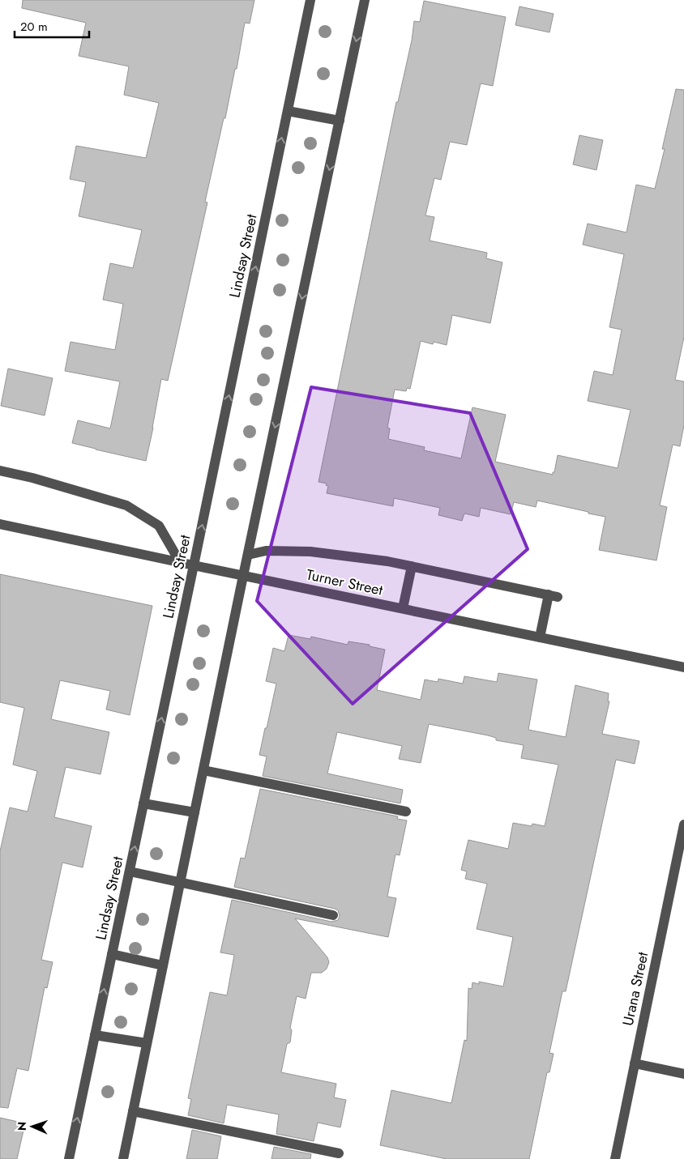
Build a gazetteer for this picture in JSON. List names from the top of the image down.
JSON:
{
  "streets": {
    "street": ["Lindsay Street", "Turner Street", "Urana Street"]
  },
  "crossings": [
    ["Lindsay Street", "Turner Street"]
  ],
  "scale_bar": "20 m",
  "north": "left"
}
